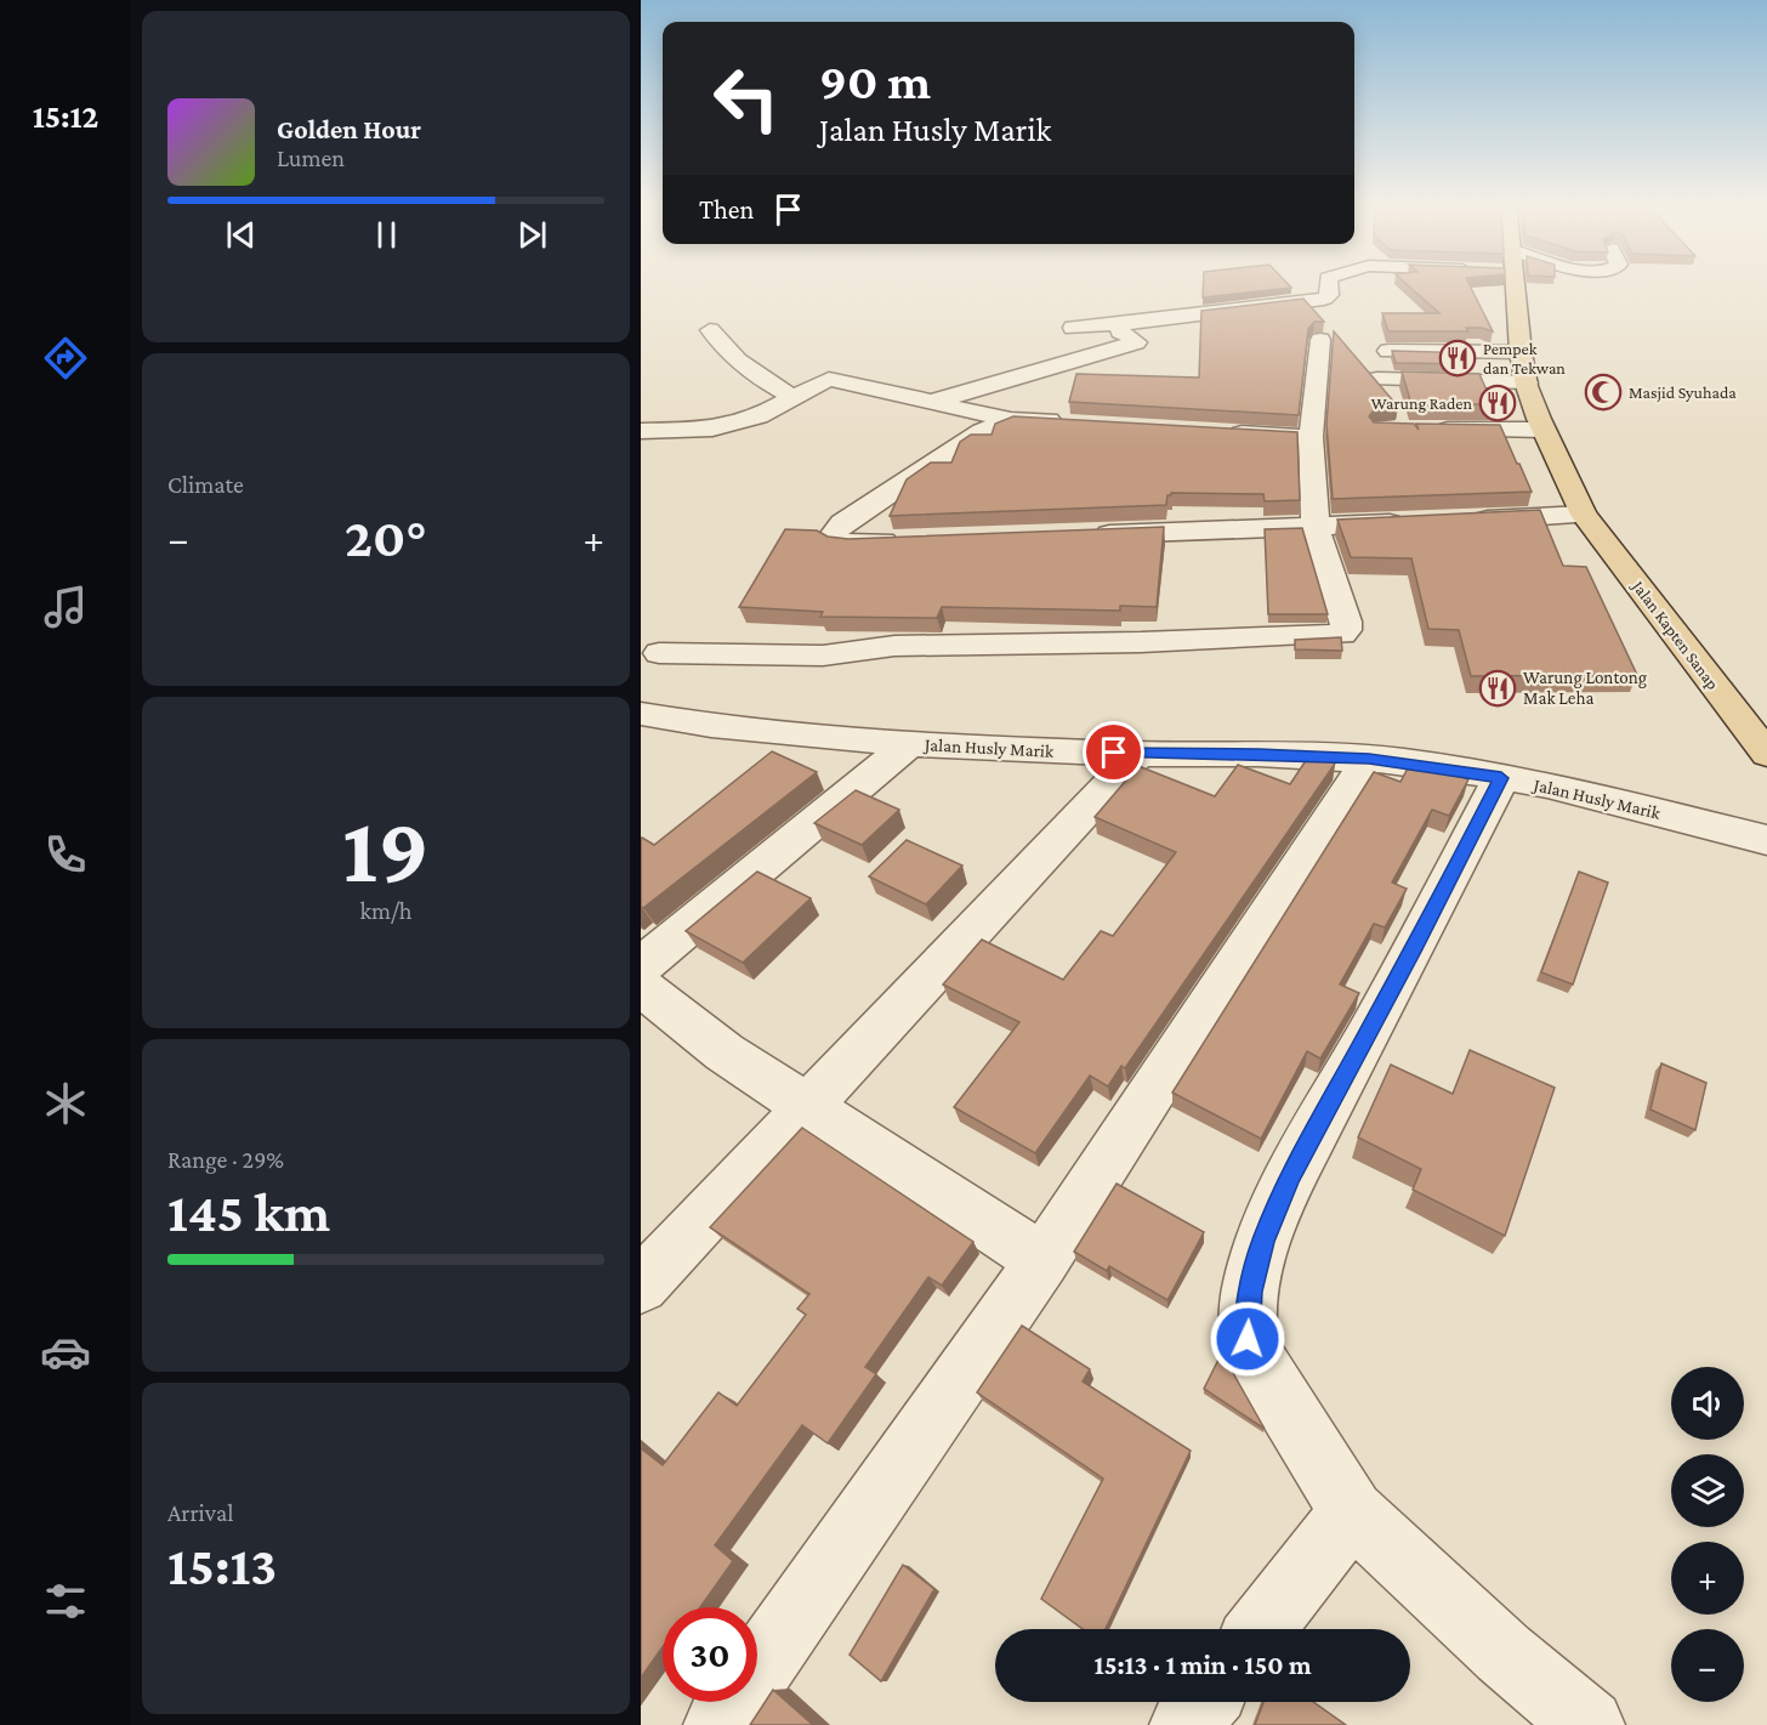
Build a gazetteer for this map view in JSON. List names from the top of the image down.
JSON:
{
  "streets": {
    "main road": ["Jalan Kapten Sanap"],
    "street": ["Jalan Husly Marik"]
  },
  "places": {
    "restaurant": ["Pempek dan Tekwan", "Warung Raden", "Warung Lontong Mak Leha"],
    "mosque": ["Masjid Syuhada"]
  },
  "page": {
    "tabs": "15:12",
    "turn": ["90 m", "Jalan Husly Marik"],
    "song": ["Golden Hour", "Lumen"],
    "then": "Then",
    "tile": [
      "Climate",
      ["19", "km/h"],
      ["Range · 29%", "145 km"],
      ["Arrival", "15:13"]
    ],
    "heat": ["−", "20°", "+"],
    "map_buttons": ["+", "−"],
    "limit": "30",
    "trip": "15:13 · 1 min · 150 m"
  }
}
